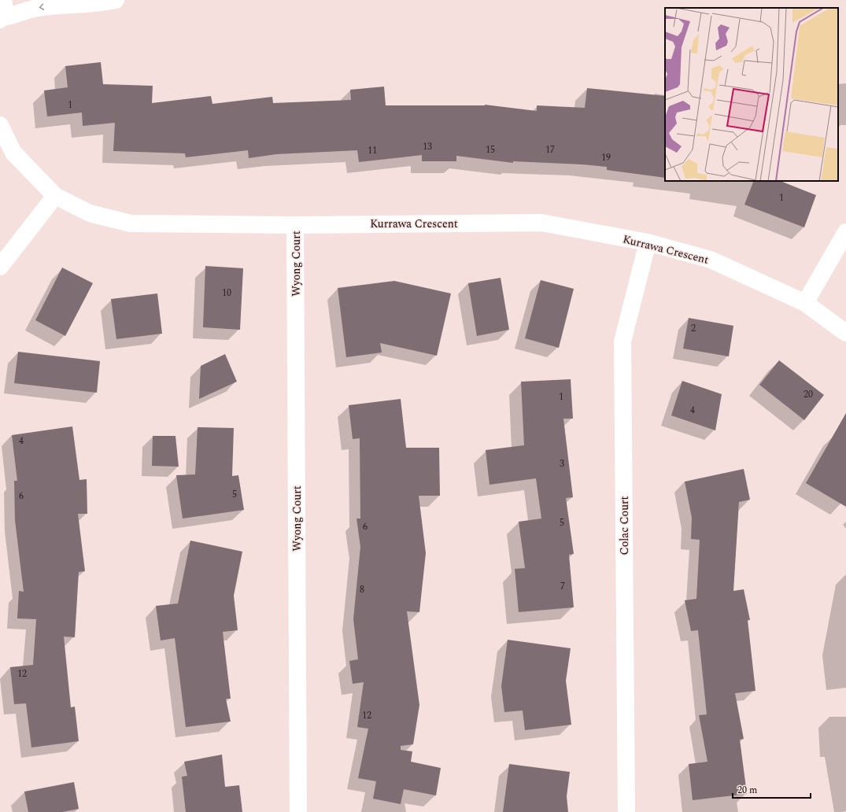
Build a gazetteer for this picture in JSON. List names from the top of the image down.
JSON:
{
  "streets": {
    "street": ["Kurrawa Crescent", "Wyong Court", "Colac Court"]
  },
  "crossings": [
    ["Kurrawa Crescent", "Wyong Court"],
    ["Kurrawa Crescent", "Colac Court"]
  ],
  "house_numbers": [
    "1",
    "13",
    "15",
    "17",
    "11",
    "19",
    "1",
    "10",
    "2",
    "20",
    "1",
    "4",
    "4",
    "3",
    "5",
    "6",
    "5",
    "6",
    "7",
    "8",
    "12",
    "12"
  ],
  "scale_bar": "20 m"
}
